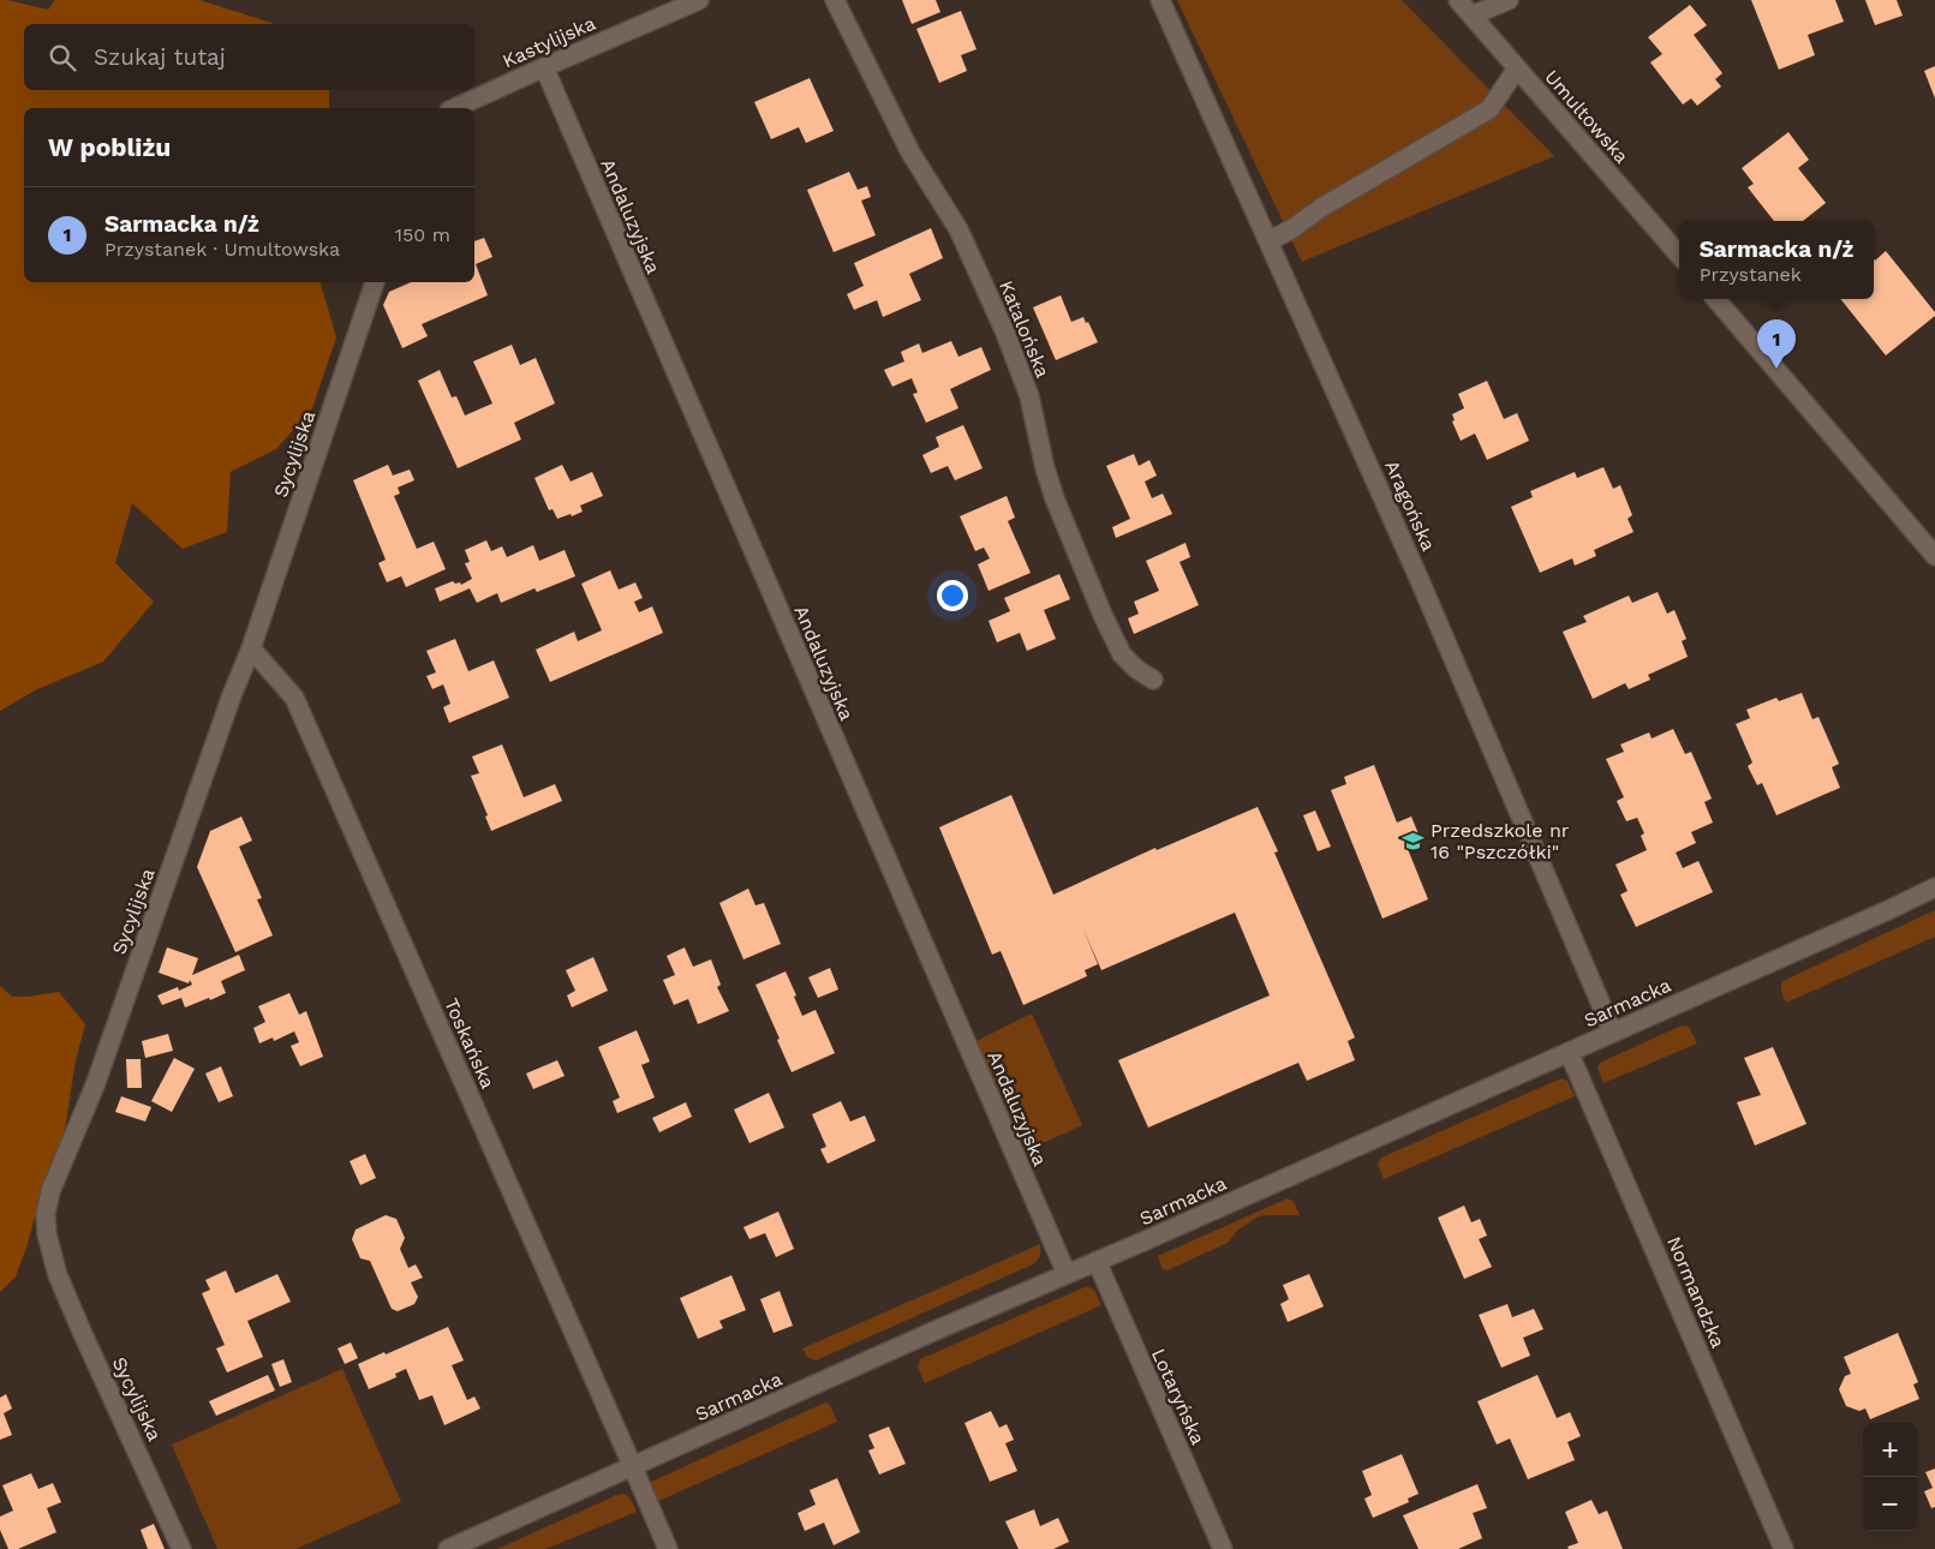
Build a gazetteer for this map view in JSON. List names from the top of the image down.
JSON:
{
  "streets": {
    "street": [
      "Kastylijska",
      "Umultowska",
      "Andaluzyjska",
      "Katalońska",
      "Sycylijska",
      "Aragońska",
      "Sarmacka",
      "Toskańska",
      "Normandzka",
      "Lotaryńska"
    ]
  },
  "crossings": [
    ["Kastylijska", "Andaluzyjska"],
    ["Andaluzyjska", "Sarmacka"],
    ["Sycylijska", "Toskańska"],
    ["Aragońska", "Sarmacka"],
    ["Sarmacka", "Toskańska"],
    ["Sarmacka", "Normandzka"],
    ["Sarmacka", "Lotaryńska"]
  ],
  "places": {
    "school or university": ["Przedszkole nr 16 \"Pszczółki\""]
  },
  "page": {
    "search": "Szukaj tutaj",
    "heading": "W pobliżu",
    "list": [
      {
        "mark": "1",
        "name": "Sarmacka n/ż",
        "note": "Przystanek · Umultowska",
        "value": "150 m"
      }
    ],
    "popup": ["Sarmacka n/ż", "Przystanek"],
    "pins": "1",
    "map_buttons": ["+", "−"]
  }
}
